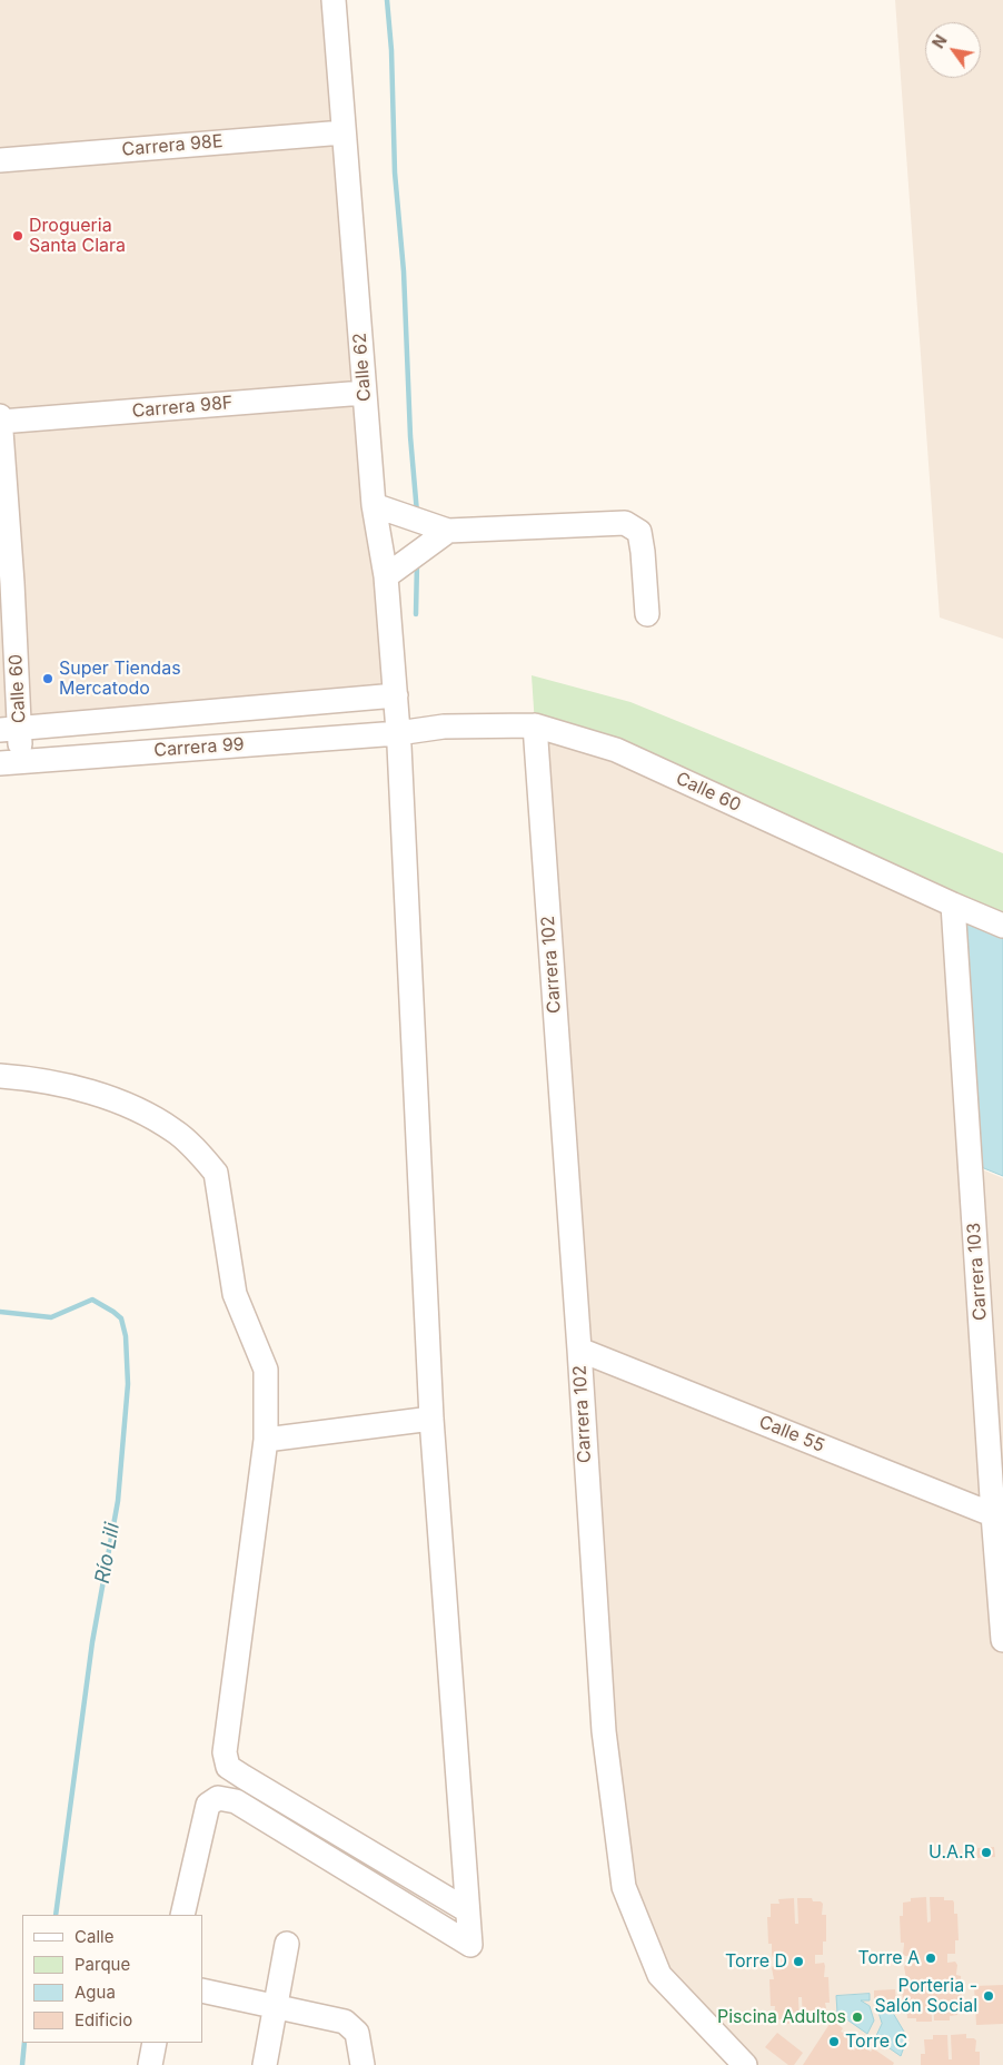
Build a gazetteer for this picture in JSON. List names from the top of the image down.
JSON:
{
  "streets": {
    "street": [
      "Carrera 98E",
      "Calle 62",
      "Carrera 98F",
      "Calle 60",
      "Carrera 99",
      "Carrera 102",
      "Carrera 103",
      "Calle 55"
    ]
  },
  "crossings": [
    ["Carrera 98E", "Calle 62"],
    ["Calle 62", "Carrera 98F"],
    ["Calle 62", "Calle 60"],
    ["Calle 62", "Carrera 99"],
    ["Carrera 98F", "Calle 60"],
    ["Calle 60", "Carrera 99"],
    ["Calle 60", "Carrera 102"],
    ["Calle 60", "Carrera 103"],
    ["Carrera 102", "Calle 55"],
    ["Carrera 103", "Calle 55"]
  ],
  "water": ["Río Lili"],
  "places": [
    "Drogueria Santa Clara",
    "Super Tiendas Mercatodo",
    "U.A.R",
    "Torre A",
    "Torre D",
    "Porteria - Salón Social",
    "Piscina Adultos",
    "Torre C"
  ],
  "legend": [
    "Calle",
    "Parque",
    "Agua",
    "Edificio"
  ],
  "north": "top left"
}
